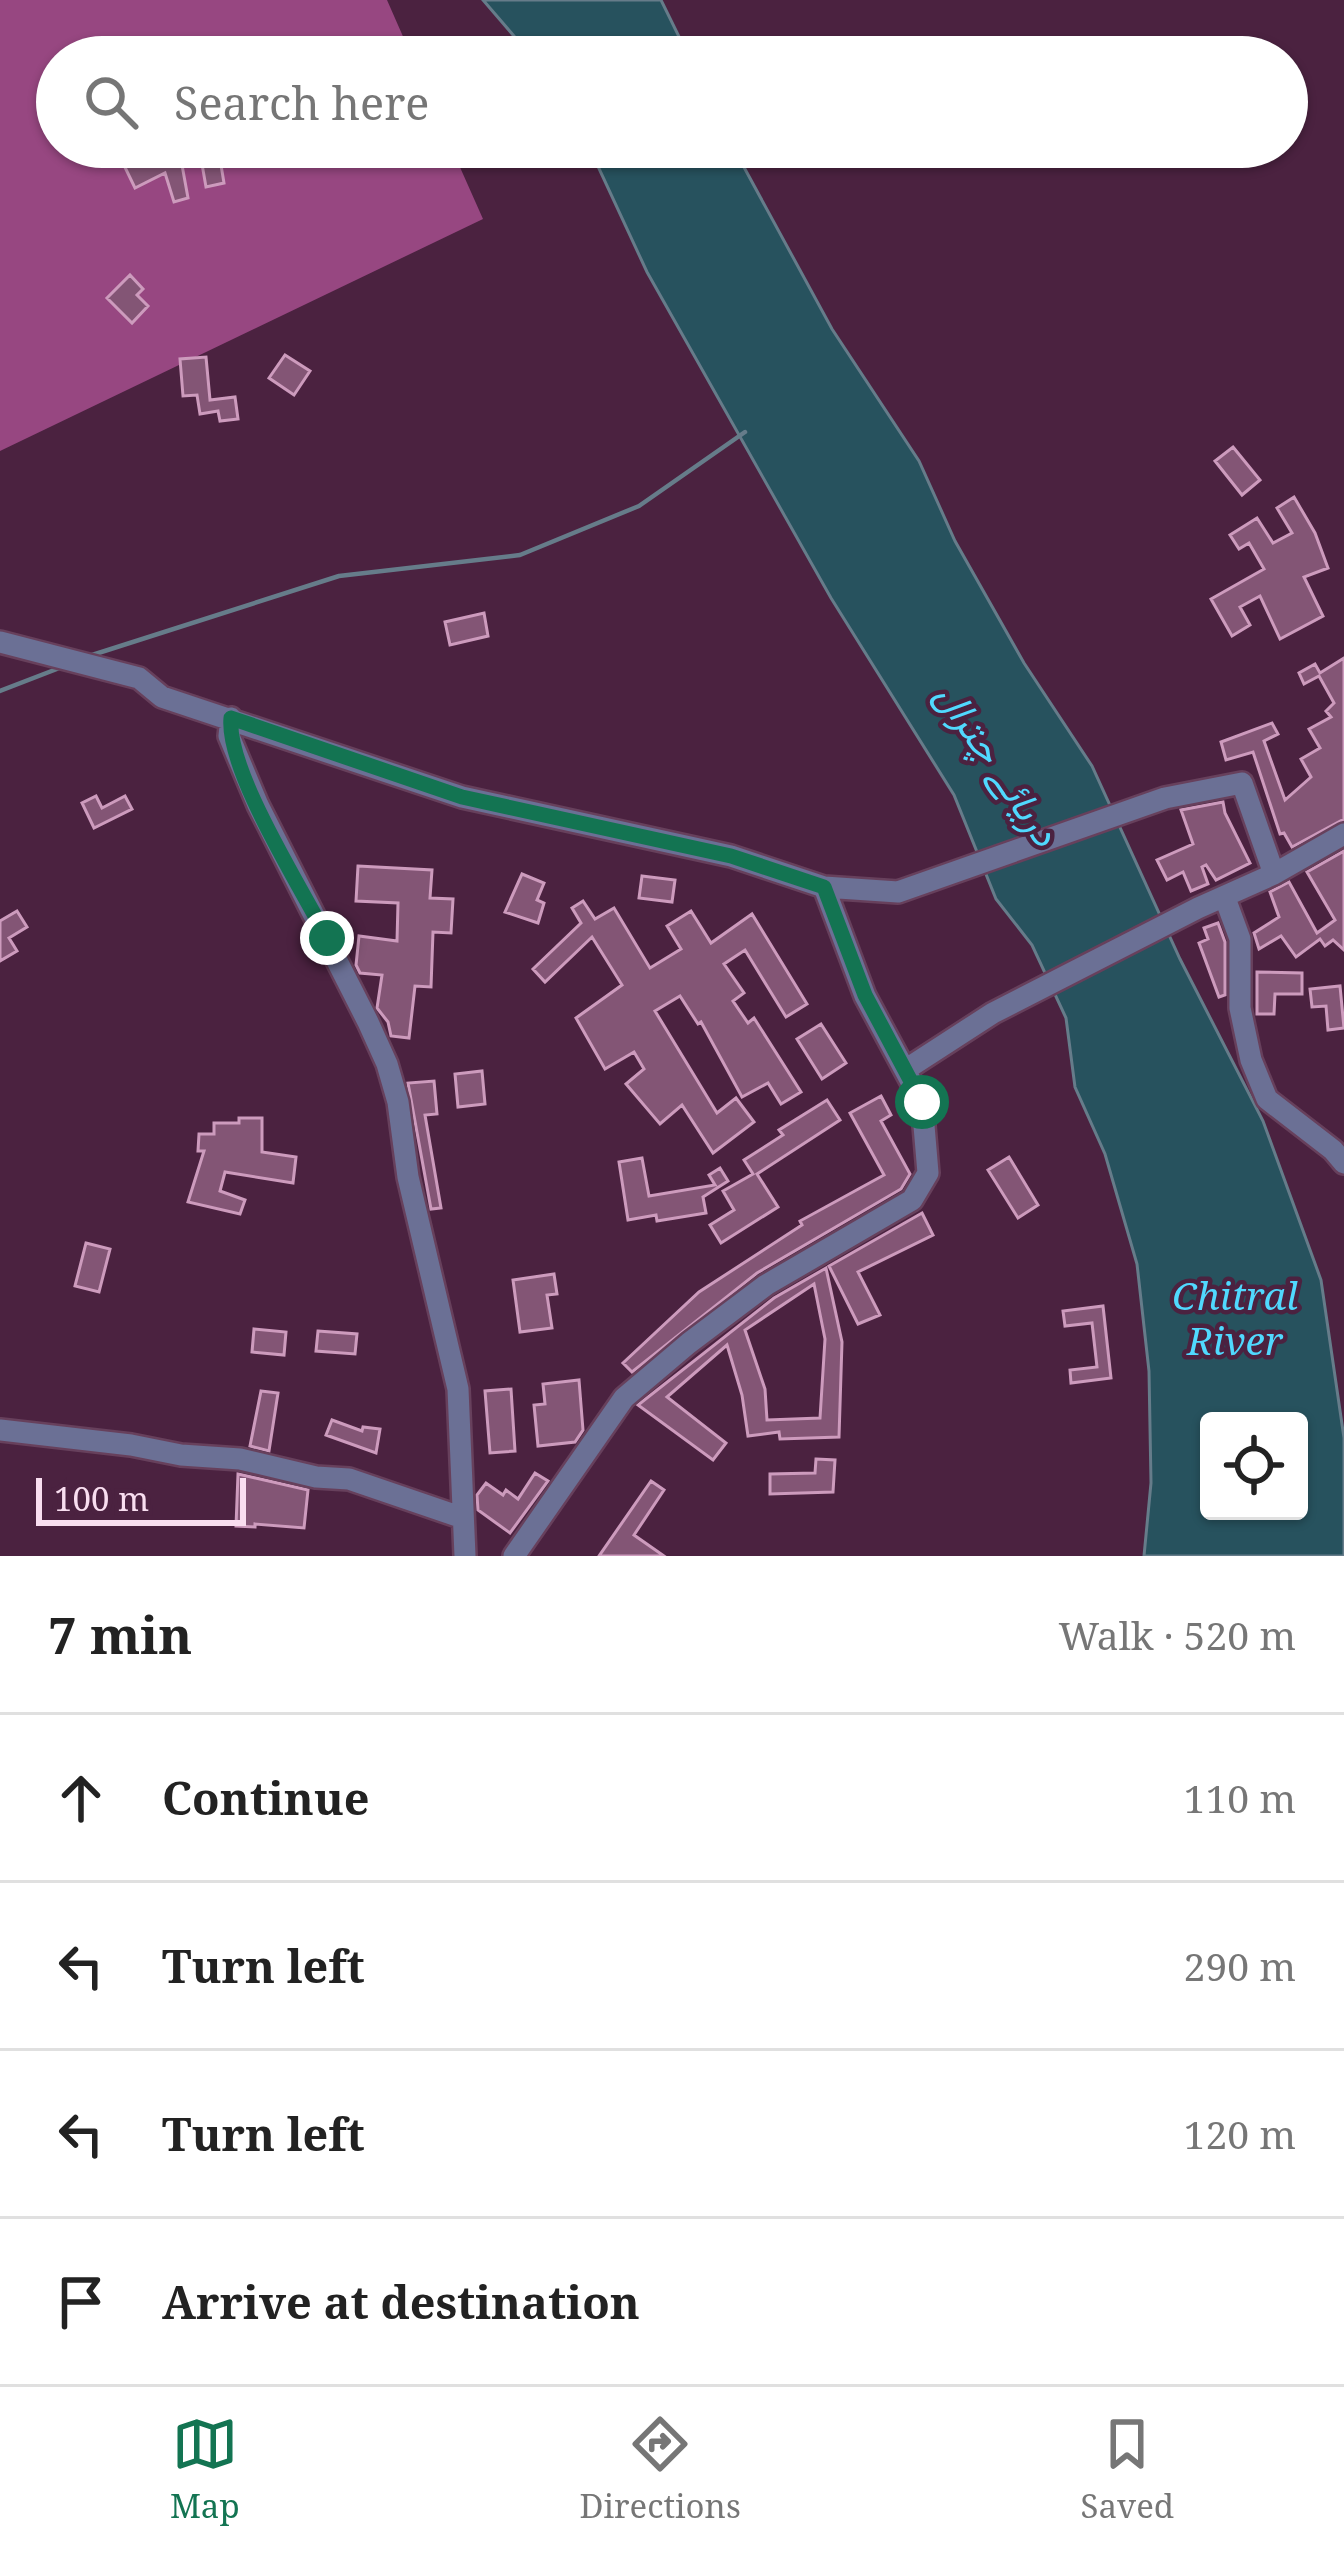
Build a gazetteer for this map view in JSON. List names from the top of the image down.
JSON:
{
  "water": ["دریائے چترال", "Chitral River"],
  "scale_bar": "100 m",
  "page": {
    "search": "Search here",
    "scale": "100 m",
    "heading": ["7 min", "Walk · 520 m"],
    "list": [
      ["Continue", "110 m"],
      ["Turn left", "290 m"],
      ["Turn left", "120 m"],
      "Arrive at destination"
    ],
    "nav": ["Map", "Directions", "Saved"]
  }
}
